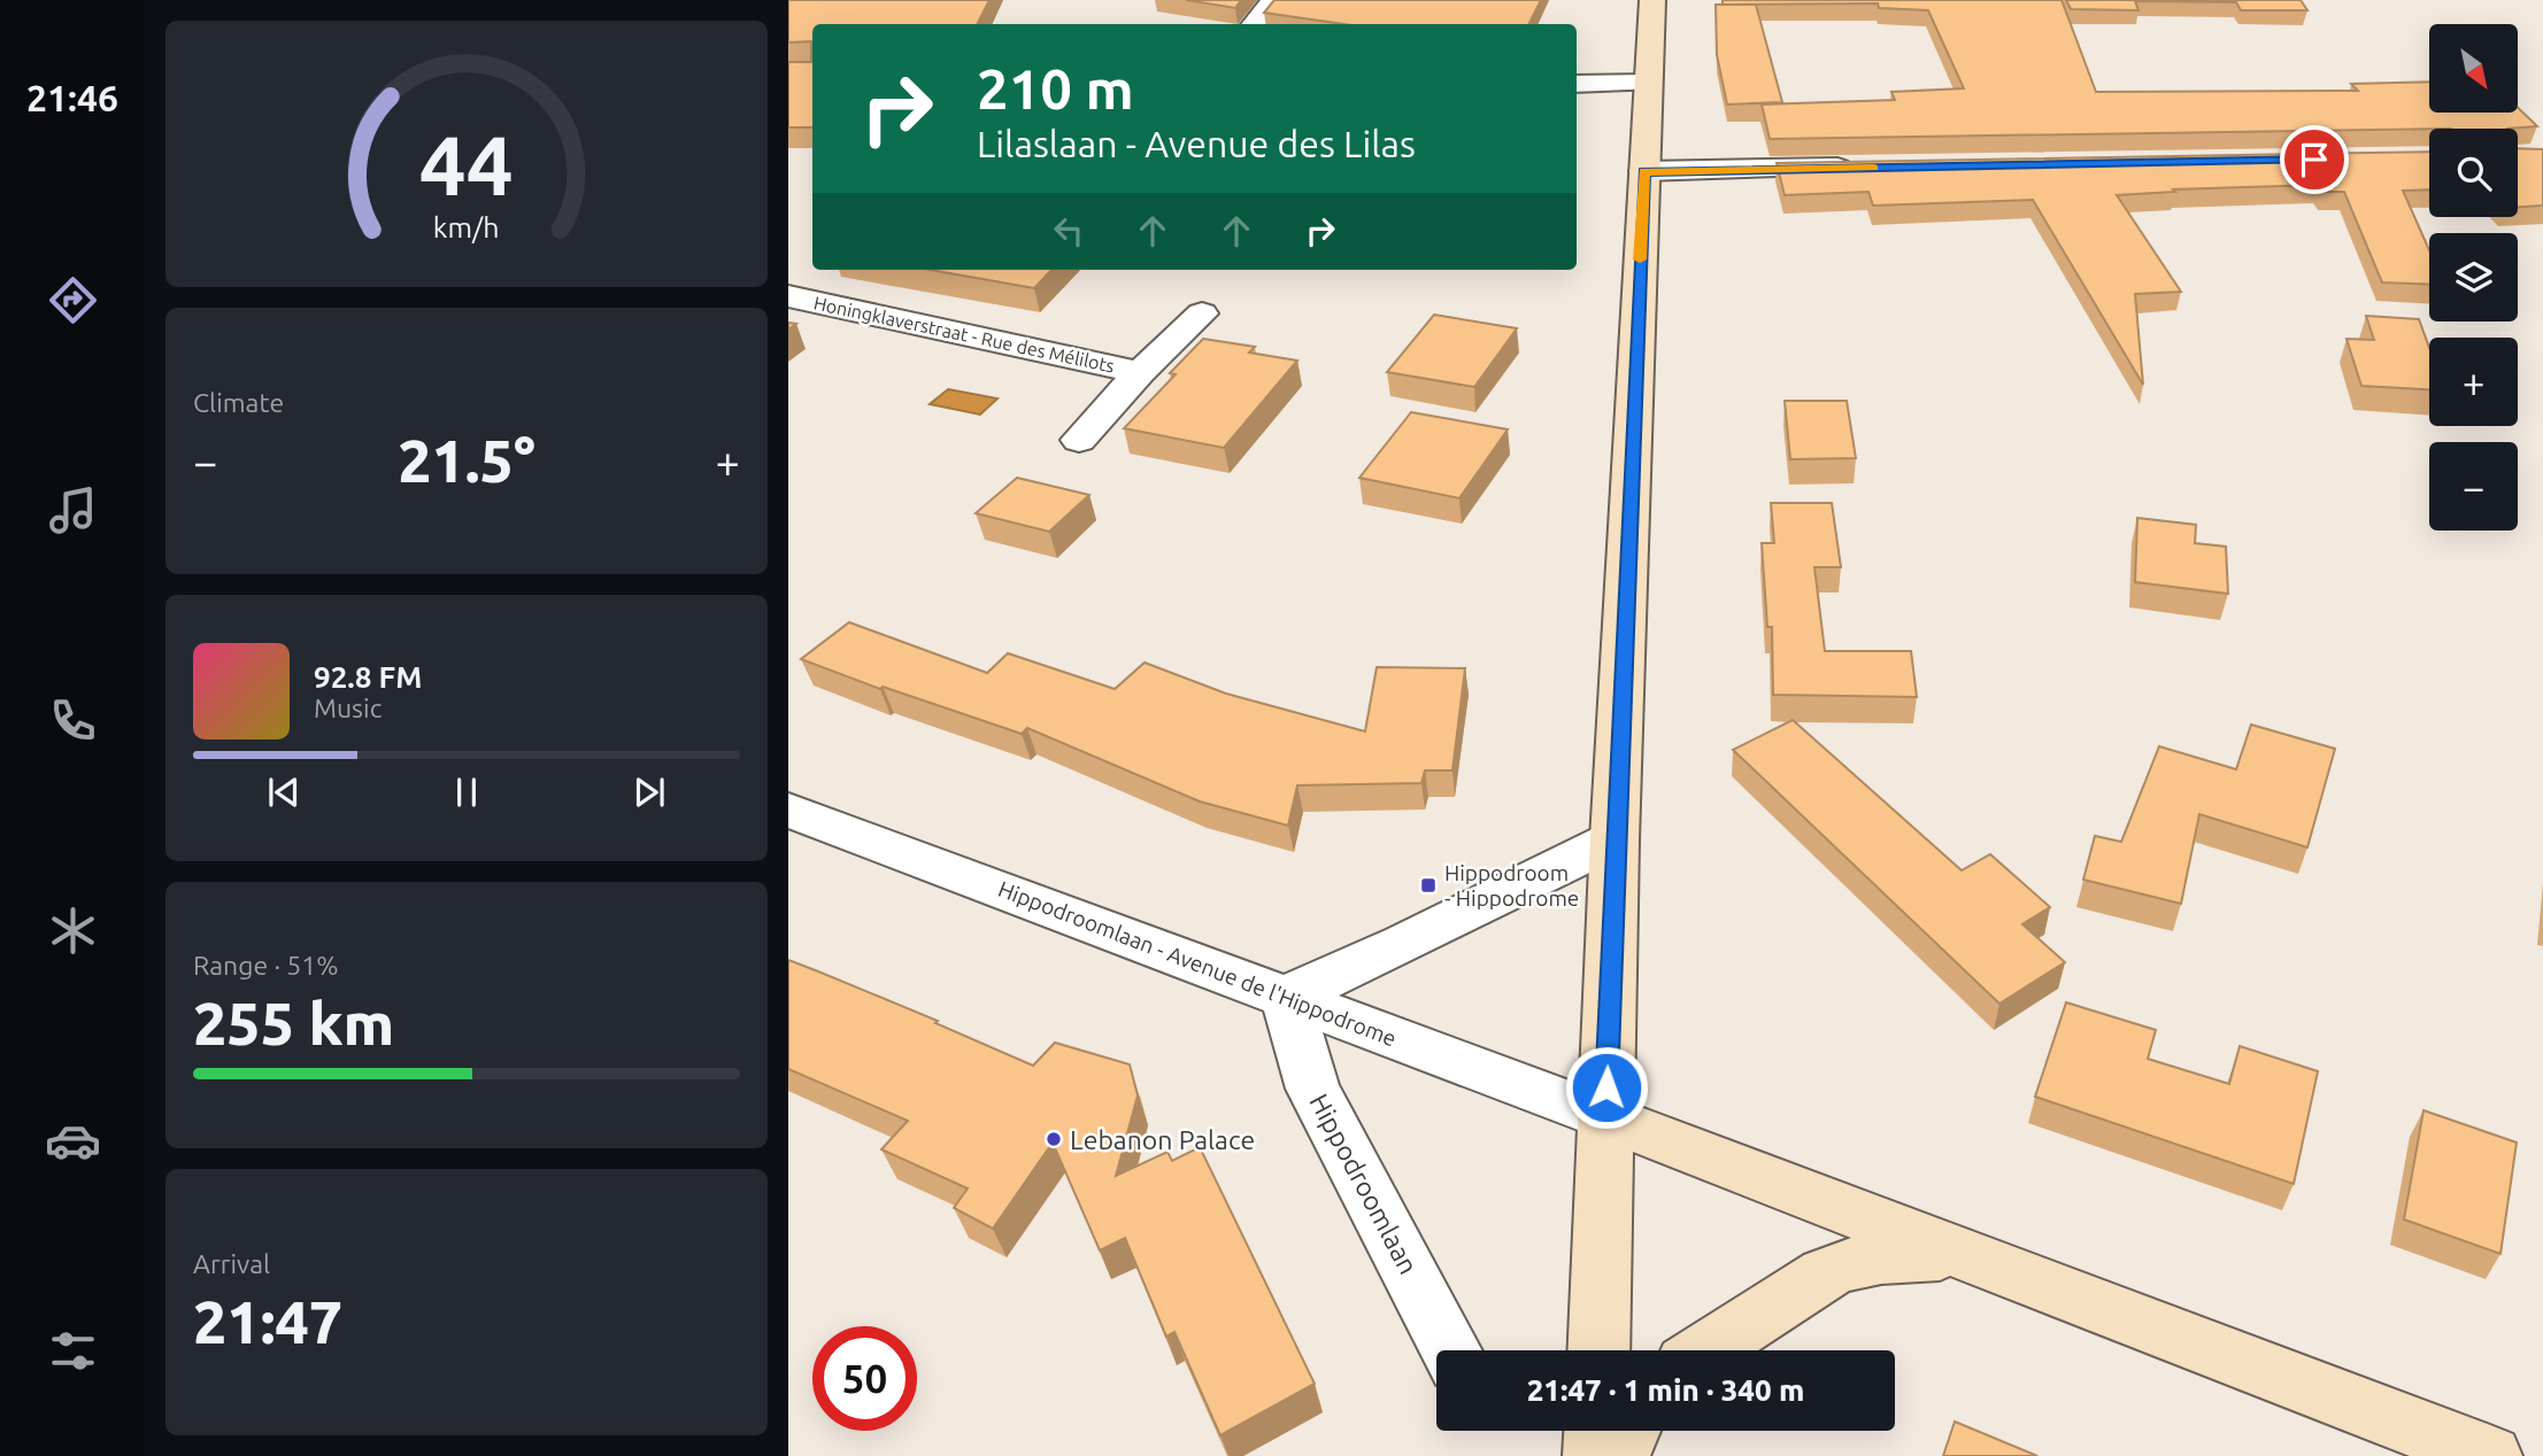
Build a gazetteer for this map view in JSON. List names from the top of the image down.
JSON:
{
  "streets": {
    "street": ["Honingklaverstraat - Rue des Mélilots", "Hippodroomlaan - Avenue de l'Hippodrome", "Hippodroomlaan"]
  },
  "crossings": [
    ["Hippodroomlaan - Avenue de l'Hippodrome", "Hippodroomlaan"]
  ],
  "places": {
    "transit": ["Hippodroom - Hippodrome"],
    "other": ["Lebanon Palace"]
  },
  "north": "bottom right",
  "page": {
    "tabs": "21:46",
    "map_buttons": ["+", "−"],
    "turn": ["210 m", "Lilaslaan - Avenue des Lilas"],
    "tile": [
      "Climate",
      ["Range · 51%", "255 km"],
      ["Arrival", "21:47"]
    ],
    "heat": ["−", "21.5°", "+"],
    "song": ["92.8 FM", "Music"],
    "limit": "50",
    "trip": "21:47 · 1 min · 340 m",
    "gauge": ["44", "km/h"]
  }
}
